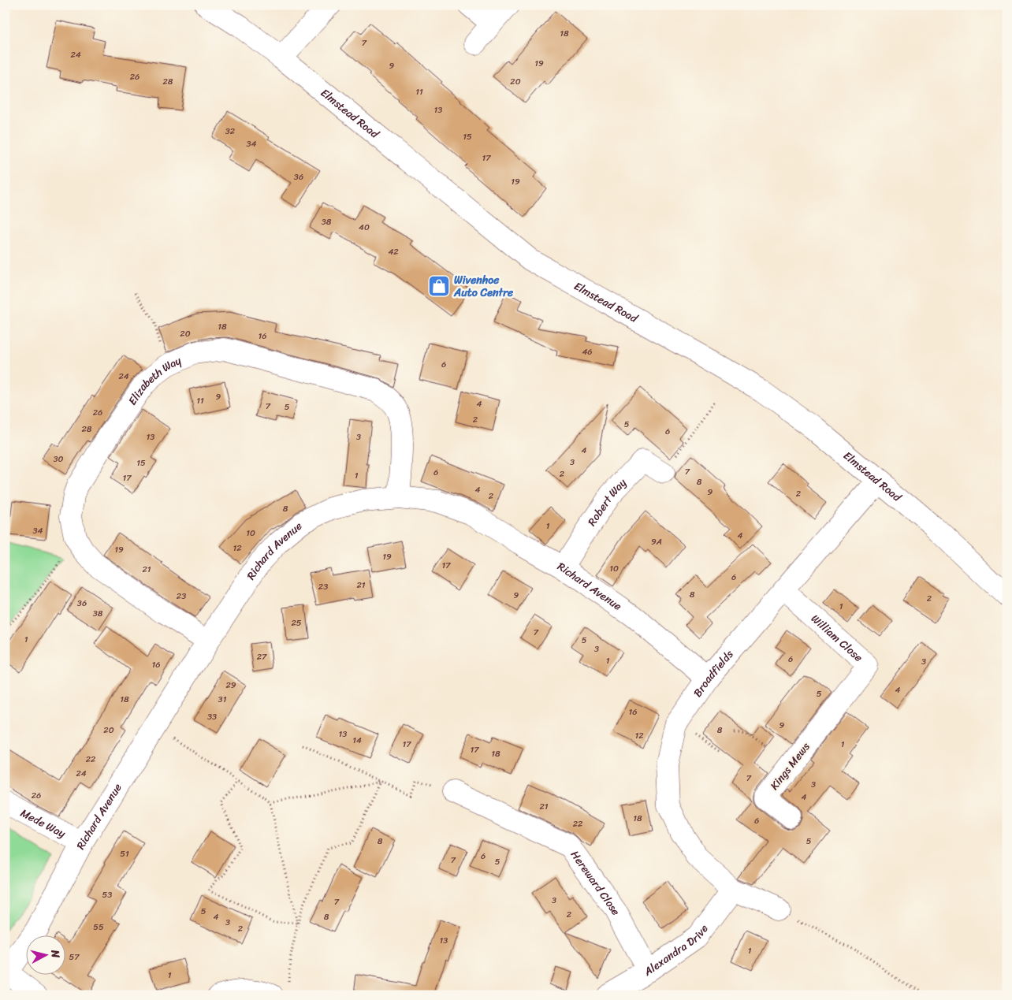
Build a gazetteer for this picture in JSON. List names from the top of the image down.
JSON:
{
  "streets": {
    "street": [
      "Elmstead Road",
      "Elizabeth Way",
      "Robert Way",
      "Richard Avenue",
      "William Close",
      "Broadfields",
      "Kings Mews",
      "Mede Way",
      "Hereward Close",
      "Alexandra Drive"
    ]
  },
  "crossings": [
    ["Elmstead Road", "Broadfields"],
    ["Elizabeth Way", "Richard Avenue"],
    ["Robert Way", "Richard Avenue"],
    ["Richard Avenue", "Broadfields"],
    ["Richard Avenue", "Mede Way"],
    ["William Close", "Broadfields"],
    ["William Close", "Kings Mews"],
    ["Broadfields", "Alexandra Drive"],
    ["Hereward Close", "Alexandra Drive"]
  ],
  "places": {
    "shop": ["Wivenhoe Auto Centre"]
  },
  "house_numbers": [
    "18",
    "7",
    "24",
    "19",
    "9",
    "26",
    "28",
    "20",
    "11",
    "13",
    "32",
    "15",
    "34",
    "17",
    "36",
    "19",
    "38",
    "40",
    "42",
    "18",
    "20",
    "16",
    "46",
    "6",
    "24",
    "9",
    "11",
    "4",
    "7",
    "5",
    "26",
    "2",
    "5",
    "28",
    "6",
    "13",
    "3",
    "4",
    "30",
    "3",
    "15",
    "7",
    "6",
    "2",
    "1",
    "17",
    "8",
    "4",
    "9",
    "2",
    "2",
    "8",
    "1",
    "34",
    "10",
    "4",
    "9A",
    "12",
    "19",
    "19",
    "17",
    "10",
    "21",
    "6",
    "21",
    "23",
    "8",
    "9",
    "23",
    "2",
    "36",
    "1",
    "38",
    "25",
    "7",
    "1",
    "5",
    "3",
    "27",
    "6",
    "1",
    "3",
    "16",
    "29",
    "4",
    "5",
    "18",
    "31",
    "16",
    "33",
    "9",
    "20",
    "8",
    "13",
    "12",
    "14",
    "17",
    "1",
    "17",
    "18",
    "22",
    "24",
    "7",
    "3",
    "26",
    "4",
    "21",
    "18",
    "6",
    "22",
    "8",
    "5",
    "51",
    "6",
    "7",
    "5",
    "53",
    "3",
    "7",
    "5",
    "2",
    "4",
    "8",
    "3",
    "55",
    "2",
    "13",
    "1",
    "57",
    "1"
  ],
  "north": "right"
}
